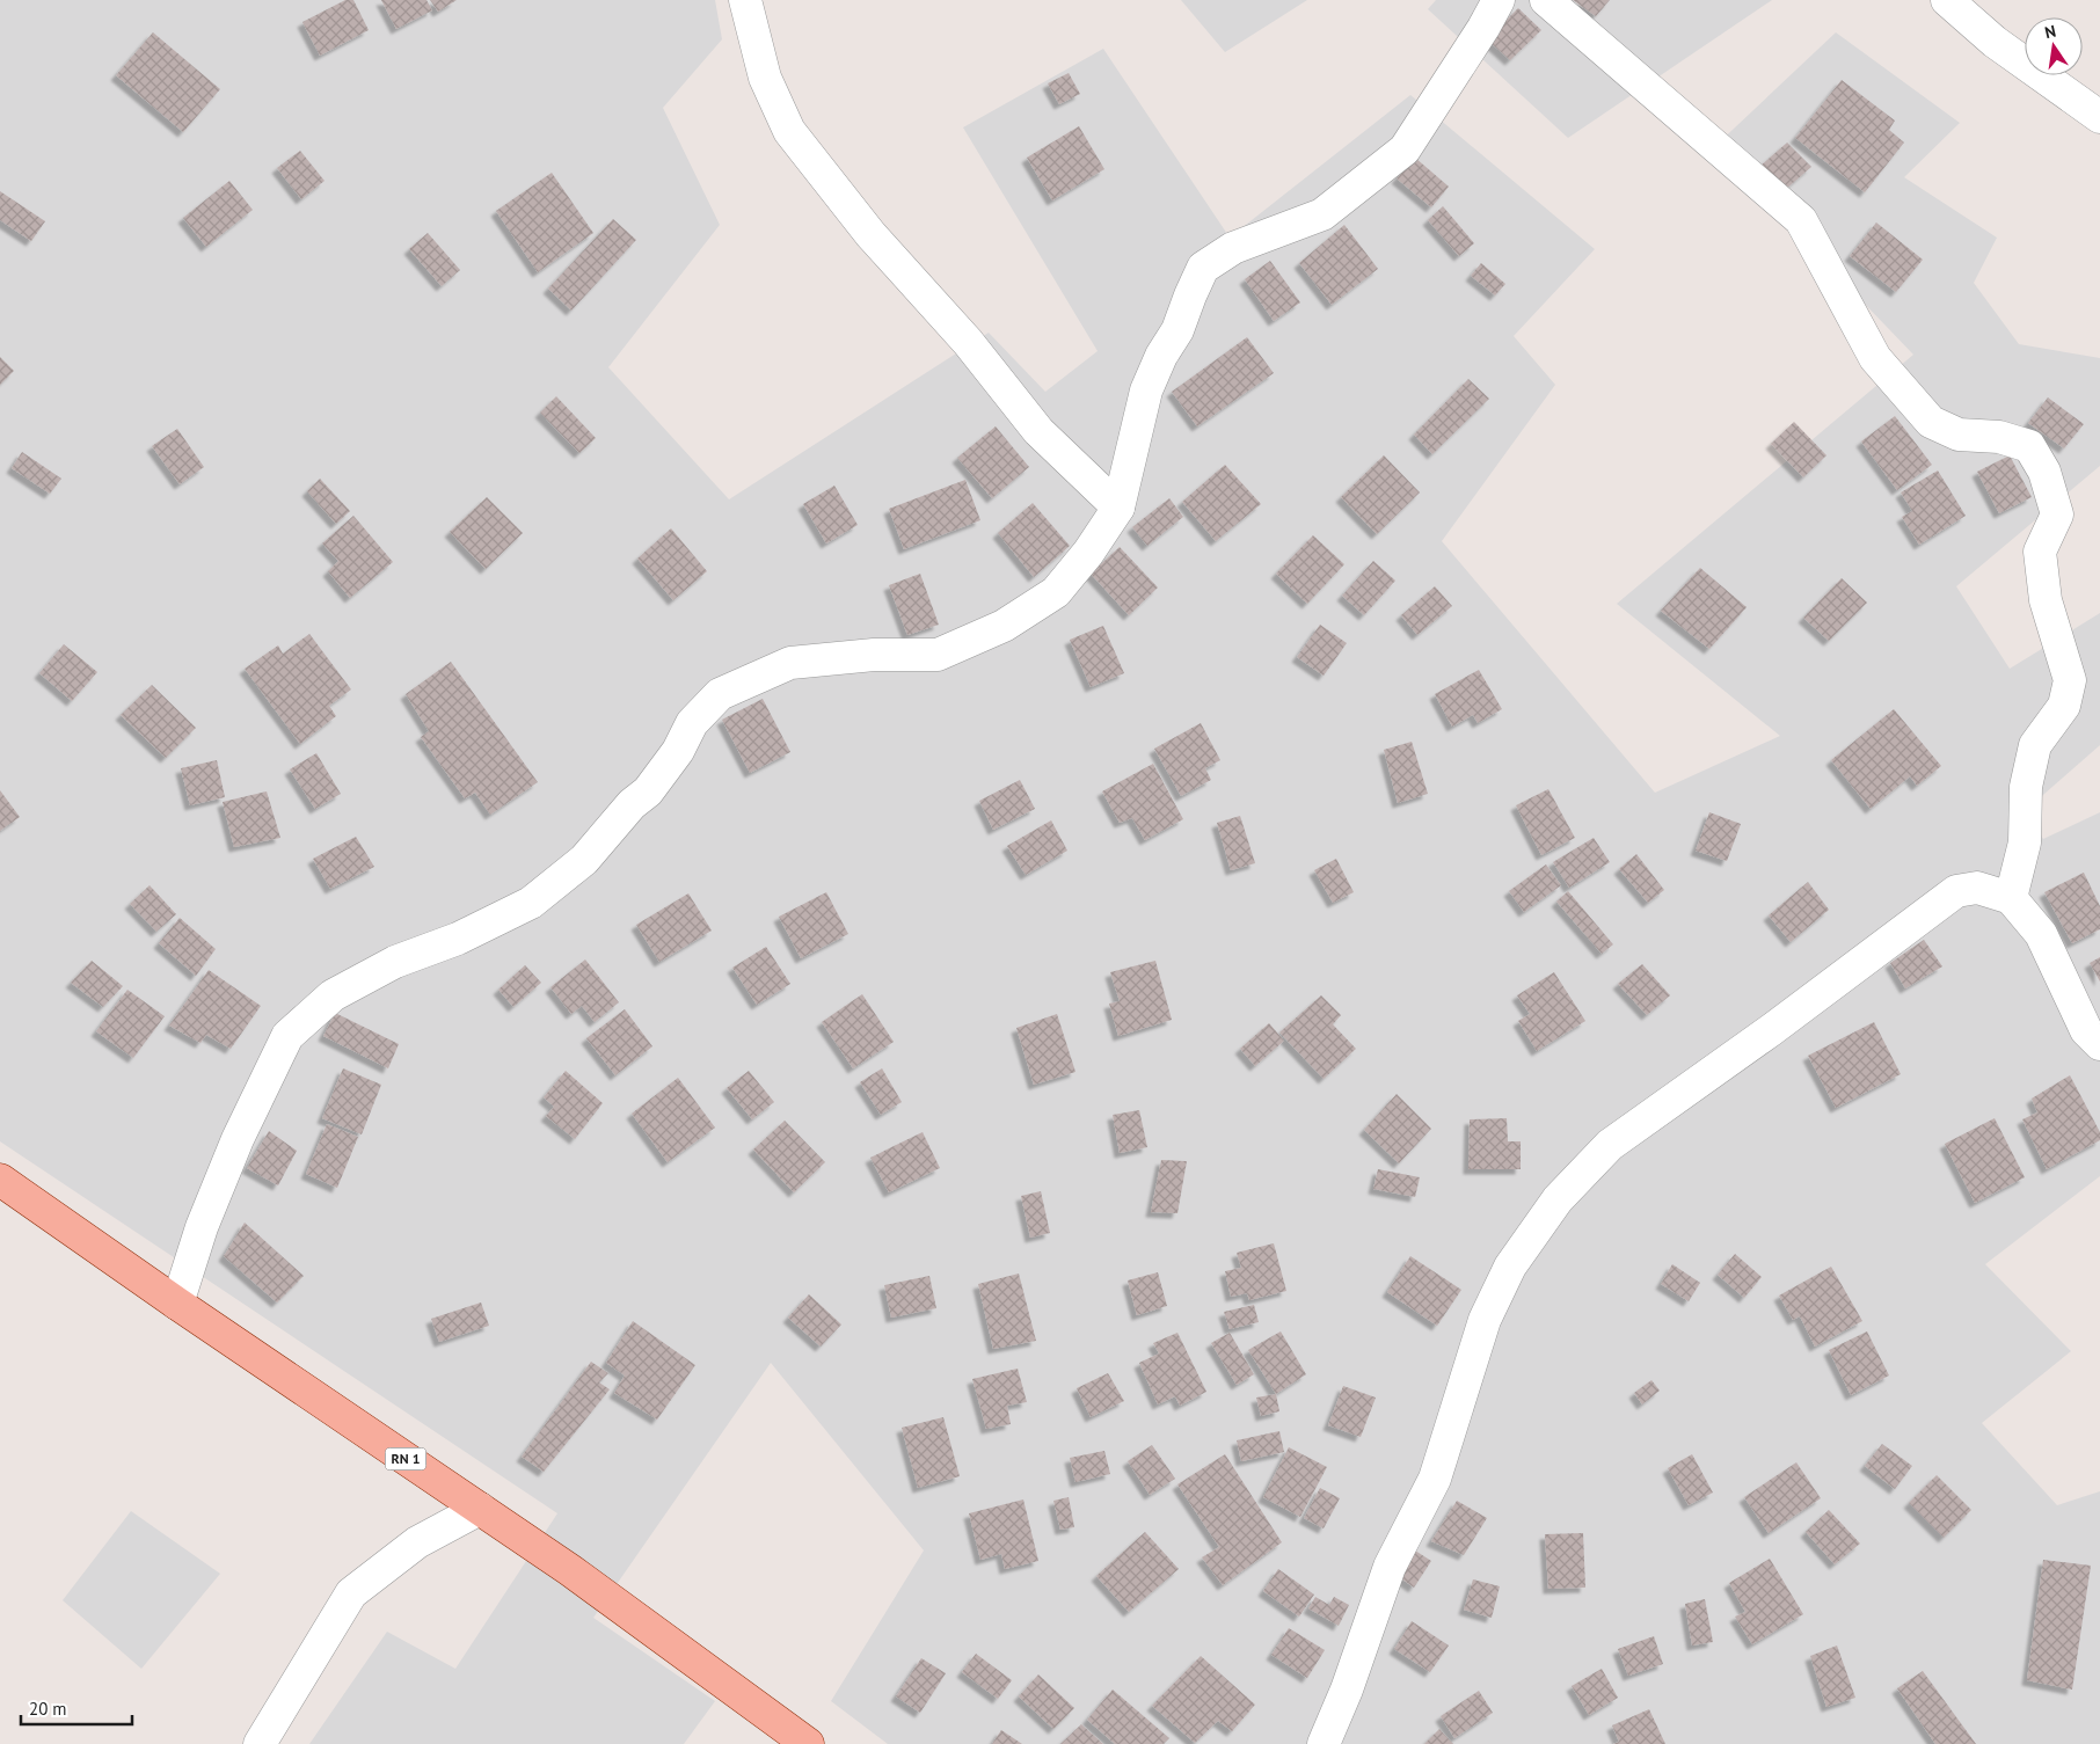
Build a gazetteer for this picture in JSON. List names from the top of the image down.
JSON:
{
  "streets": {
    "main road": ["RN 1"]
  },
  "scale_bar": "20 m",
  "north": "top"
}
